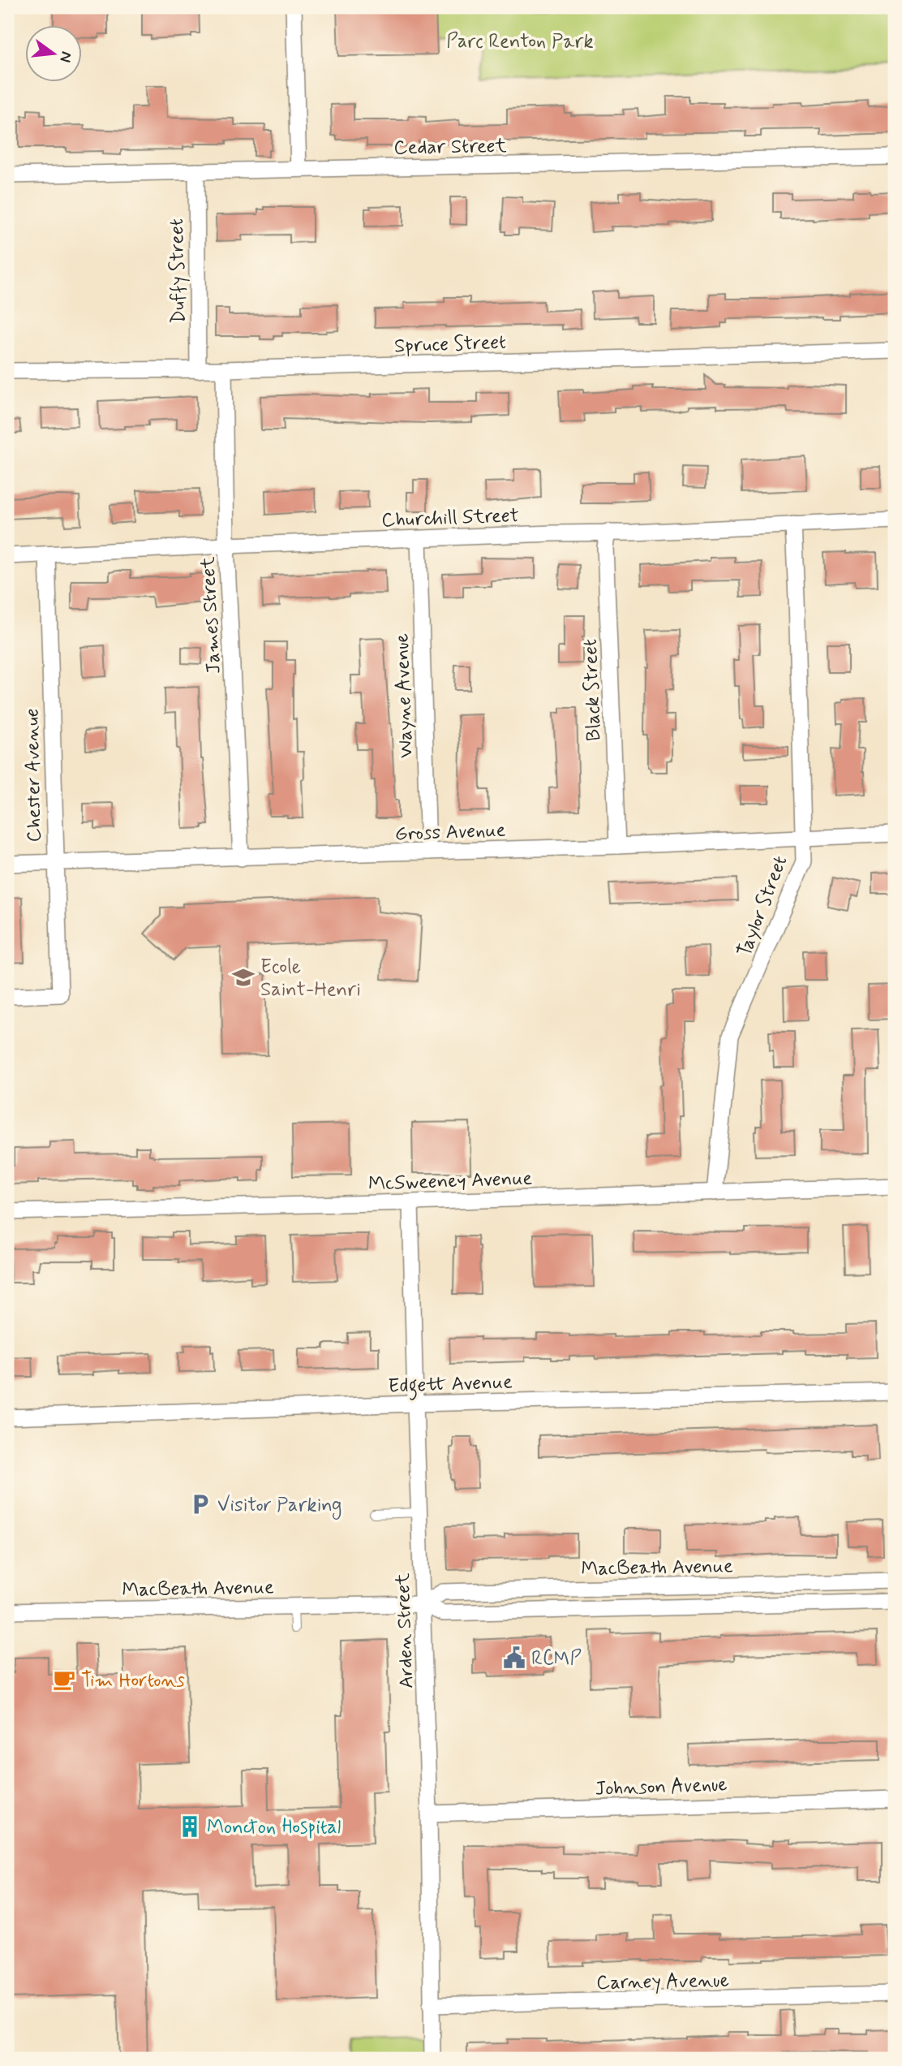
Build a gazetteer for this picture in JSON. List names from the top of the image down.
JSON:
{
  "streets": {
    "street": [
      "Cedar Street",
      "Duffy Street",
      "Spruce Street",
      "Churchill Street",
      "James Street",
      "Black Street",
      "Wayne Avenue",
      "Chester Avenue",
      "Gross Avenue",
      "Taylor Street",
      "McSweeney Avenue",
      "Edgett Avenue",
      "MacBeath Avenue",
      "Arden Street",
      "Johnson Avenue",
      "Carney Avenue"
    ]
  },
  "crossings": [
    ["Cedar Street", "Duffy Street"],
    ["Duffy Street", "Spruce Street"],
    ["Spruce Street", "James Street"],
    ["Churchill Street", "James Street"],
    ["Churchill Street", "Black Street"],
    ["Churchill Street", "Wayne Avenue"],
    ["Churchill Street", "Chester Avenue"],
    ["Churchill Street", "Taylor Street"],
    ["James Street", "Gross Avenue"],
    ["Black Street", "Gross Avenue"],
    ["Wayne Avenue", "Gross Avenue"],
    ["Chester Avenue", "Gross Avenue"],
    ["Gross Avenue", "Taylor Street"],
    ["Taylor Street", "McSweeney Avenue"],
    ["McSweeney Avenue", "Arden Street"],
    ["Edgett Avenue", "Arden Street"],
    ["MacBeath Avenue", "Arden Street"],
    ["Arden Street", "Johnson Avenue"],
    ["Arden Street", "Carney Avenue"]
  ],
  "parks": ["Parc Renton Park"],
  "places": {
    "school or university": ["Ecole Saint-Henri"],
    "parking": ["Visitor Parking"],
    "public building": ["RCMP"],
    "cafe": ["Tim Hortons"],
    "building": ["Moncton Hospital"]
  },
  "north": "right"
}
